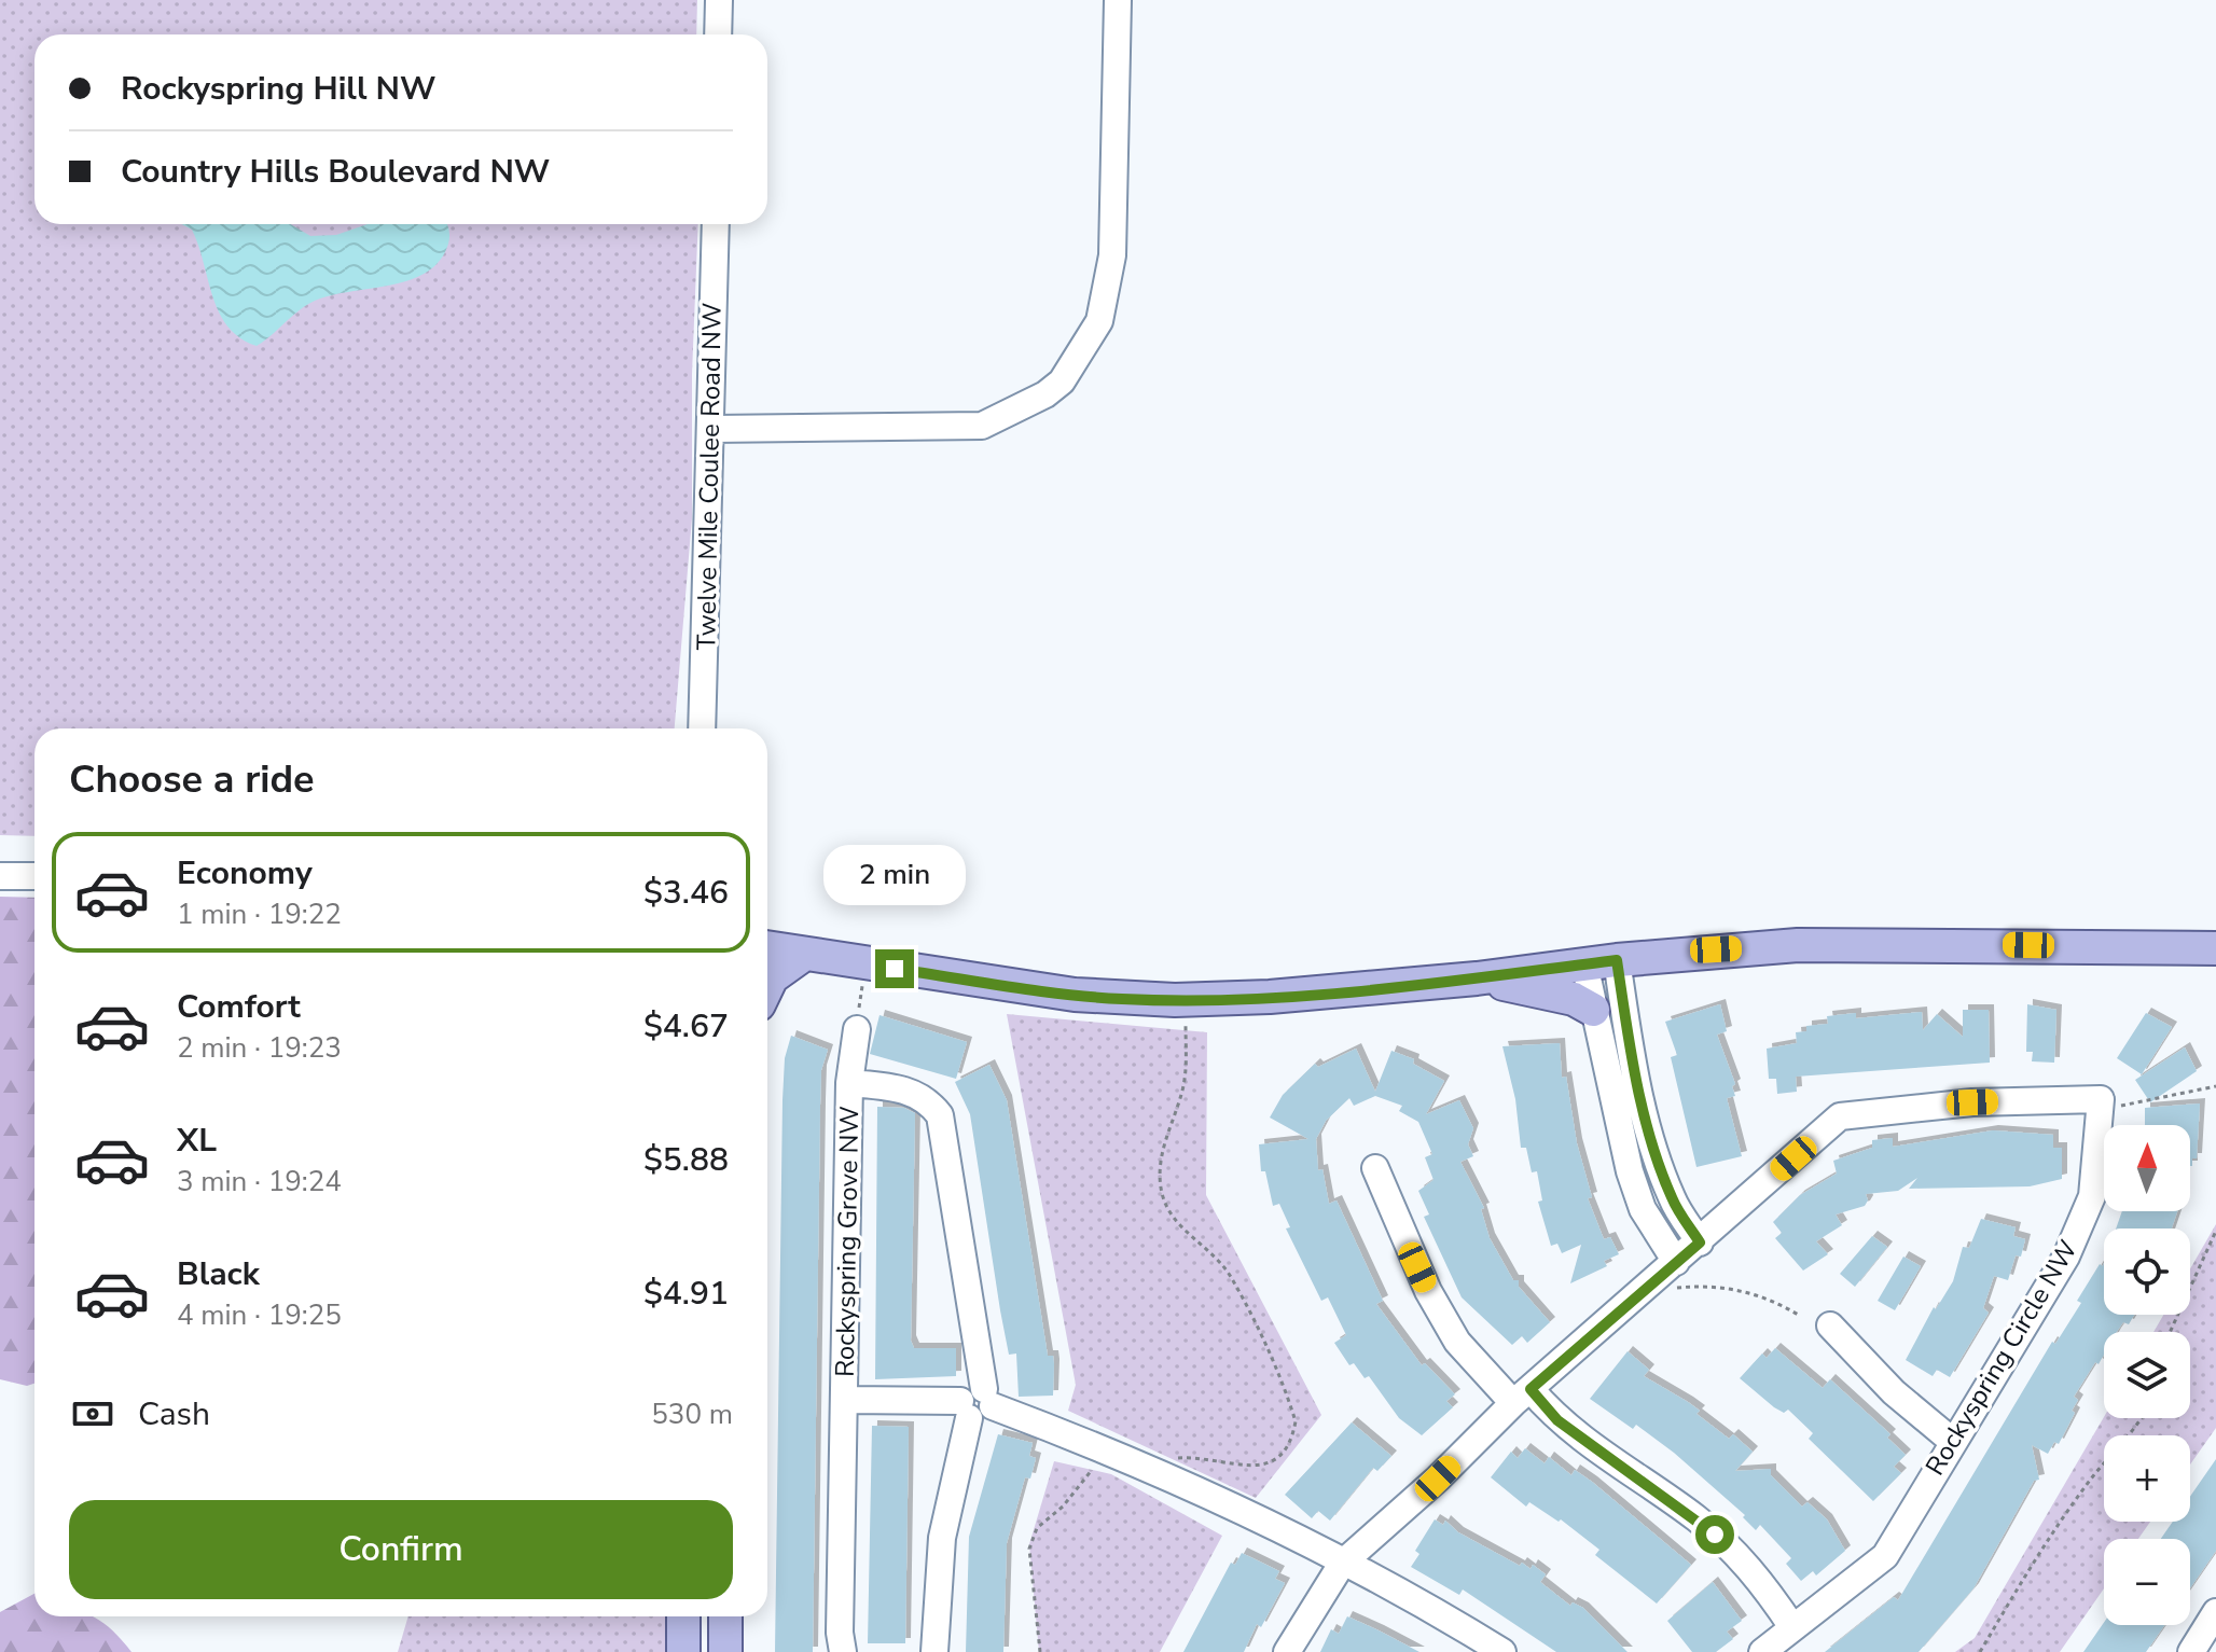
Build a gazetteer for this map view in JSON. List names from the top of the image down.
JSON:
{
  "streets": {
    "street": ["Twelve Mile Coulee Road NW", "Rockyspring Grove NW", "Rockyspring Circle NW"]
  },
  "north": "top",
  "page": {
    "banner": ["Rockyspring Hill NW", "Country Hills Boulevard NW"],
    "heading": "Choose a ride",
    "list": [
      {
        "name": "Economy",
        "note": "1 min · 19:22",
        "value": "$3.46"
      },
      {
        "name": "Comfort",
        "note": "2 min · 19:23",
        "value": "$4.67"
      },
      {
        "name": "XL",
        "note": "3 min · 19:24",
        "value": "$5.88"
      },
      {
        "name": "Black",
        "note": "4 min · 19:25",
        "value": "$4.91"
      }
    ],
    "bubble": "2 min",
    "map_buttons": ["+", "−"],
    "pay": ["Cash", "530 m"],
    "buttons": "Confirm"
  }
}
